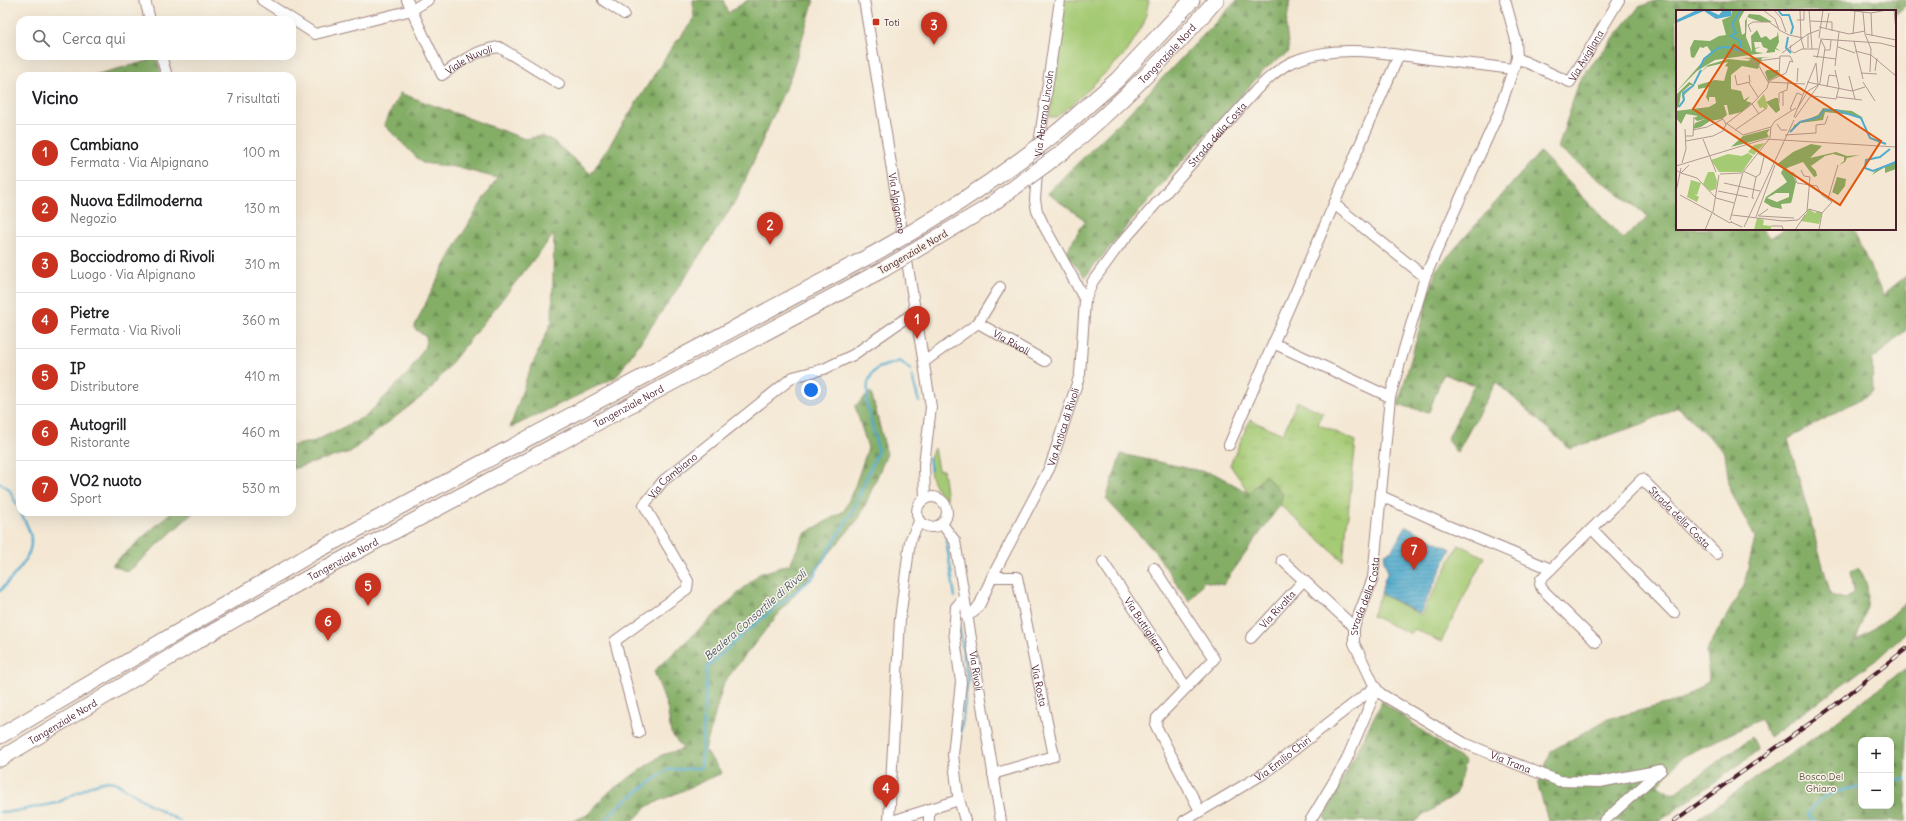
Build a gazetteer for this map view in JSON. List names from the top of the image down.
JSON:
{
  "streets": {
    "highway": ["Tangenziale Nord"],
    "street": [
      "Via Avigliana",
      "Viale Nuvoli",
      "Via Abramo Lincoln",
      "Strada della Costa",
      "Via Alpignano",
      "Via Rivoli",
      "Via Antica di Rivoli",
      "Via Cambiano",
      "Via Rivalta",
      "Via Buttigliera",
      "Via Rosta",
      "Via Emilio Chiri",
      "Via Trana"
    ]
  },
  "crossings": [
    ["Via Avigliana", "Strada della Costa"],
    ["Via Abramo Lincoln", "Strada della Costa"],
    ["Via Abramo Lincoln", "Via Antica di Rivoli"],
    ["Strada della Costa", "Via Antica di Rivoli"],
    ["Strada della Costa", "Via Emilio Chiri"],
    ["Strada della Costa", "Via Trana"],
    ["Via Alpignano", "Via Rivoli"],
    ["Via Alpignano", "Via Cambiano"],
    ["Via Rivoli", "Via Antica di Rivoli"],
    ["Via Rivoli", "Via Rosta"],
    ["Via Antica di Rivoli", "Via Rosta"],
    ["Via Emilio Chiri", "Via Trana"]
  ],
  "water": ["Bealera Consortile di Rivoli"],
  "parks": ["Bosco Del Ghiaro"],
  "places": {
    "transit": ["Toti"]
  },
  "page": {
    "pins": [
      "3",
      "2",
      "1",
      "7",
      "5",
      "6",
      "4"
    ],
    "search": "Cerca qui",
    "heading": ["Vicino", "7 risultati"],
    "list": [
      {
        "mark": "1",
        "name": "Cambiano",
        "note": "Fermata · Via Alpignano",
        "value": "100 m"
      },
      {
        "mark": "2",
        "name": "Nuova Edilmoderna",
        "note": "Negozio",
        "value": "130 m"
      },
      {
        "mark": "3",
        "name": "Bocciodromo di Rivoli",
        "note": "Luogo · Via Alpignano",
        "value": "310 m"
      },
      {
        "mark": "4",
        "name": "Pietre",
        "note": "Fermata · Via Rivoli",
        "value": "360 m"
      },
      {
        "mark": "5",
        "name": "IP",
        "note": "Distributore",
        "value": "410 m"
      },
      {
        "mark": "6",
        "name": "Autogrill",
        "note": "Ristorante",
        "value": "460 m"
      },
      {
        "mark": "7",
        "name": "VO2 nuoto",
        "note": "Sport",
        "value": "530 m"
      }
    ],
    "map_buttons": ["+", "−"]
  }
}
